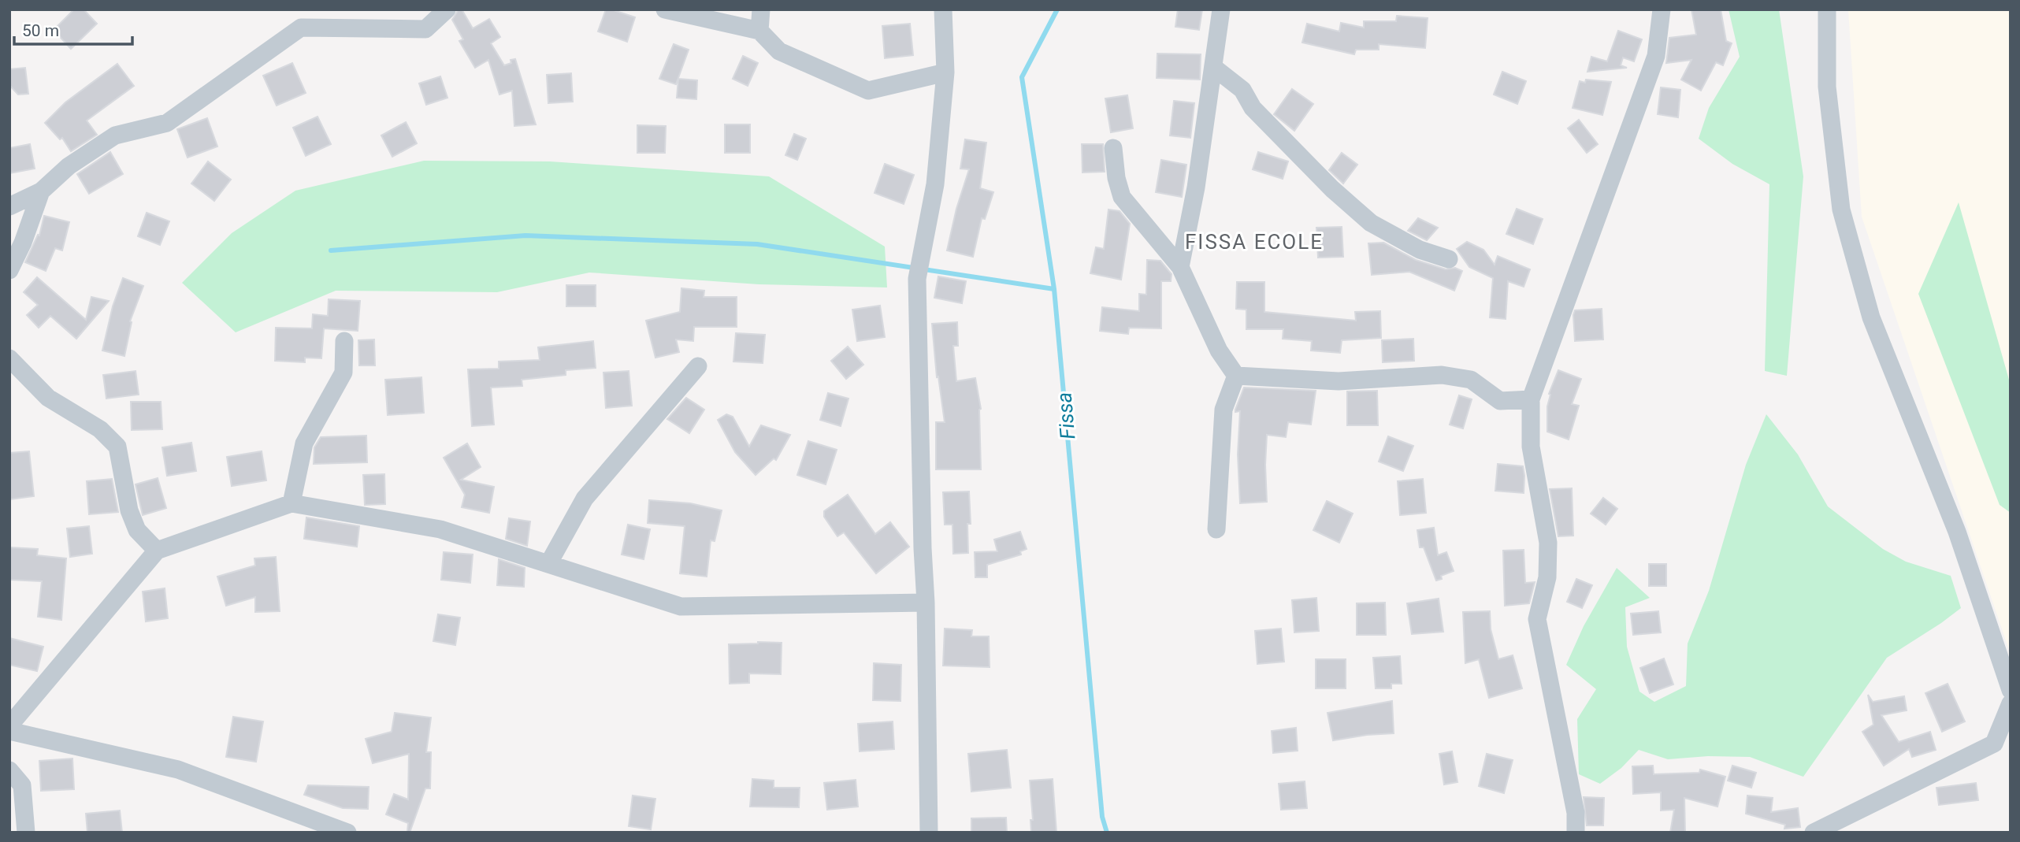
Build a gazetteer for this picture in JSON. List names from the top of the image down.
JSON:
{
  "districts": ["FISSA ECOLE"],
  "water": ["Fissa"],
  "scale_bar": "50 m"
}
